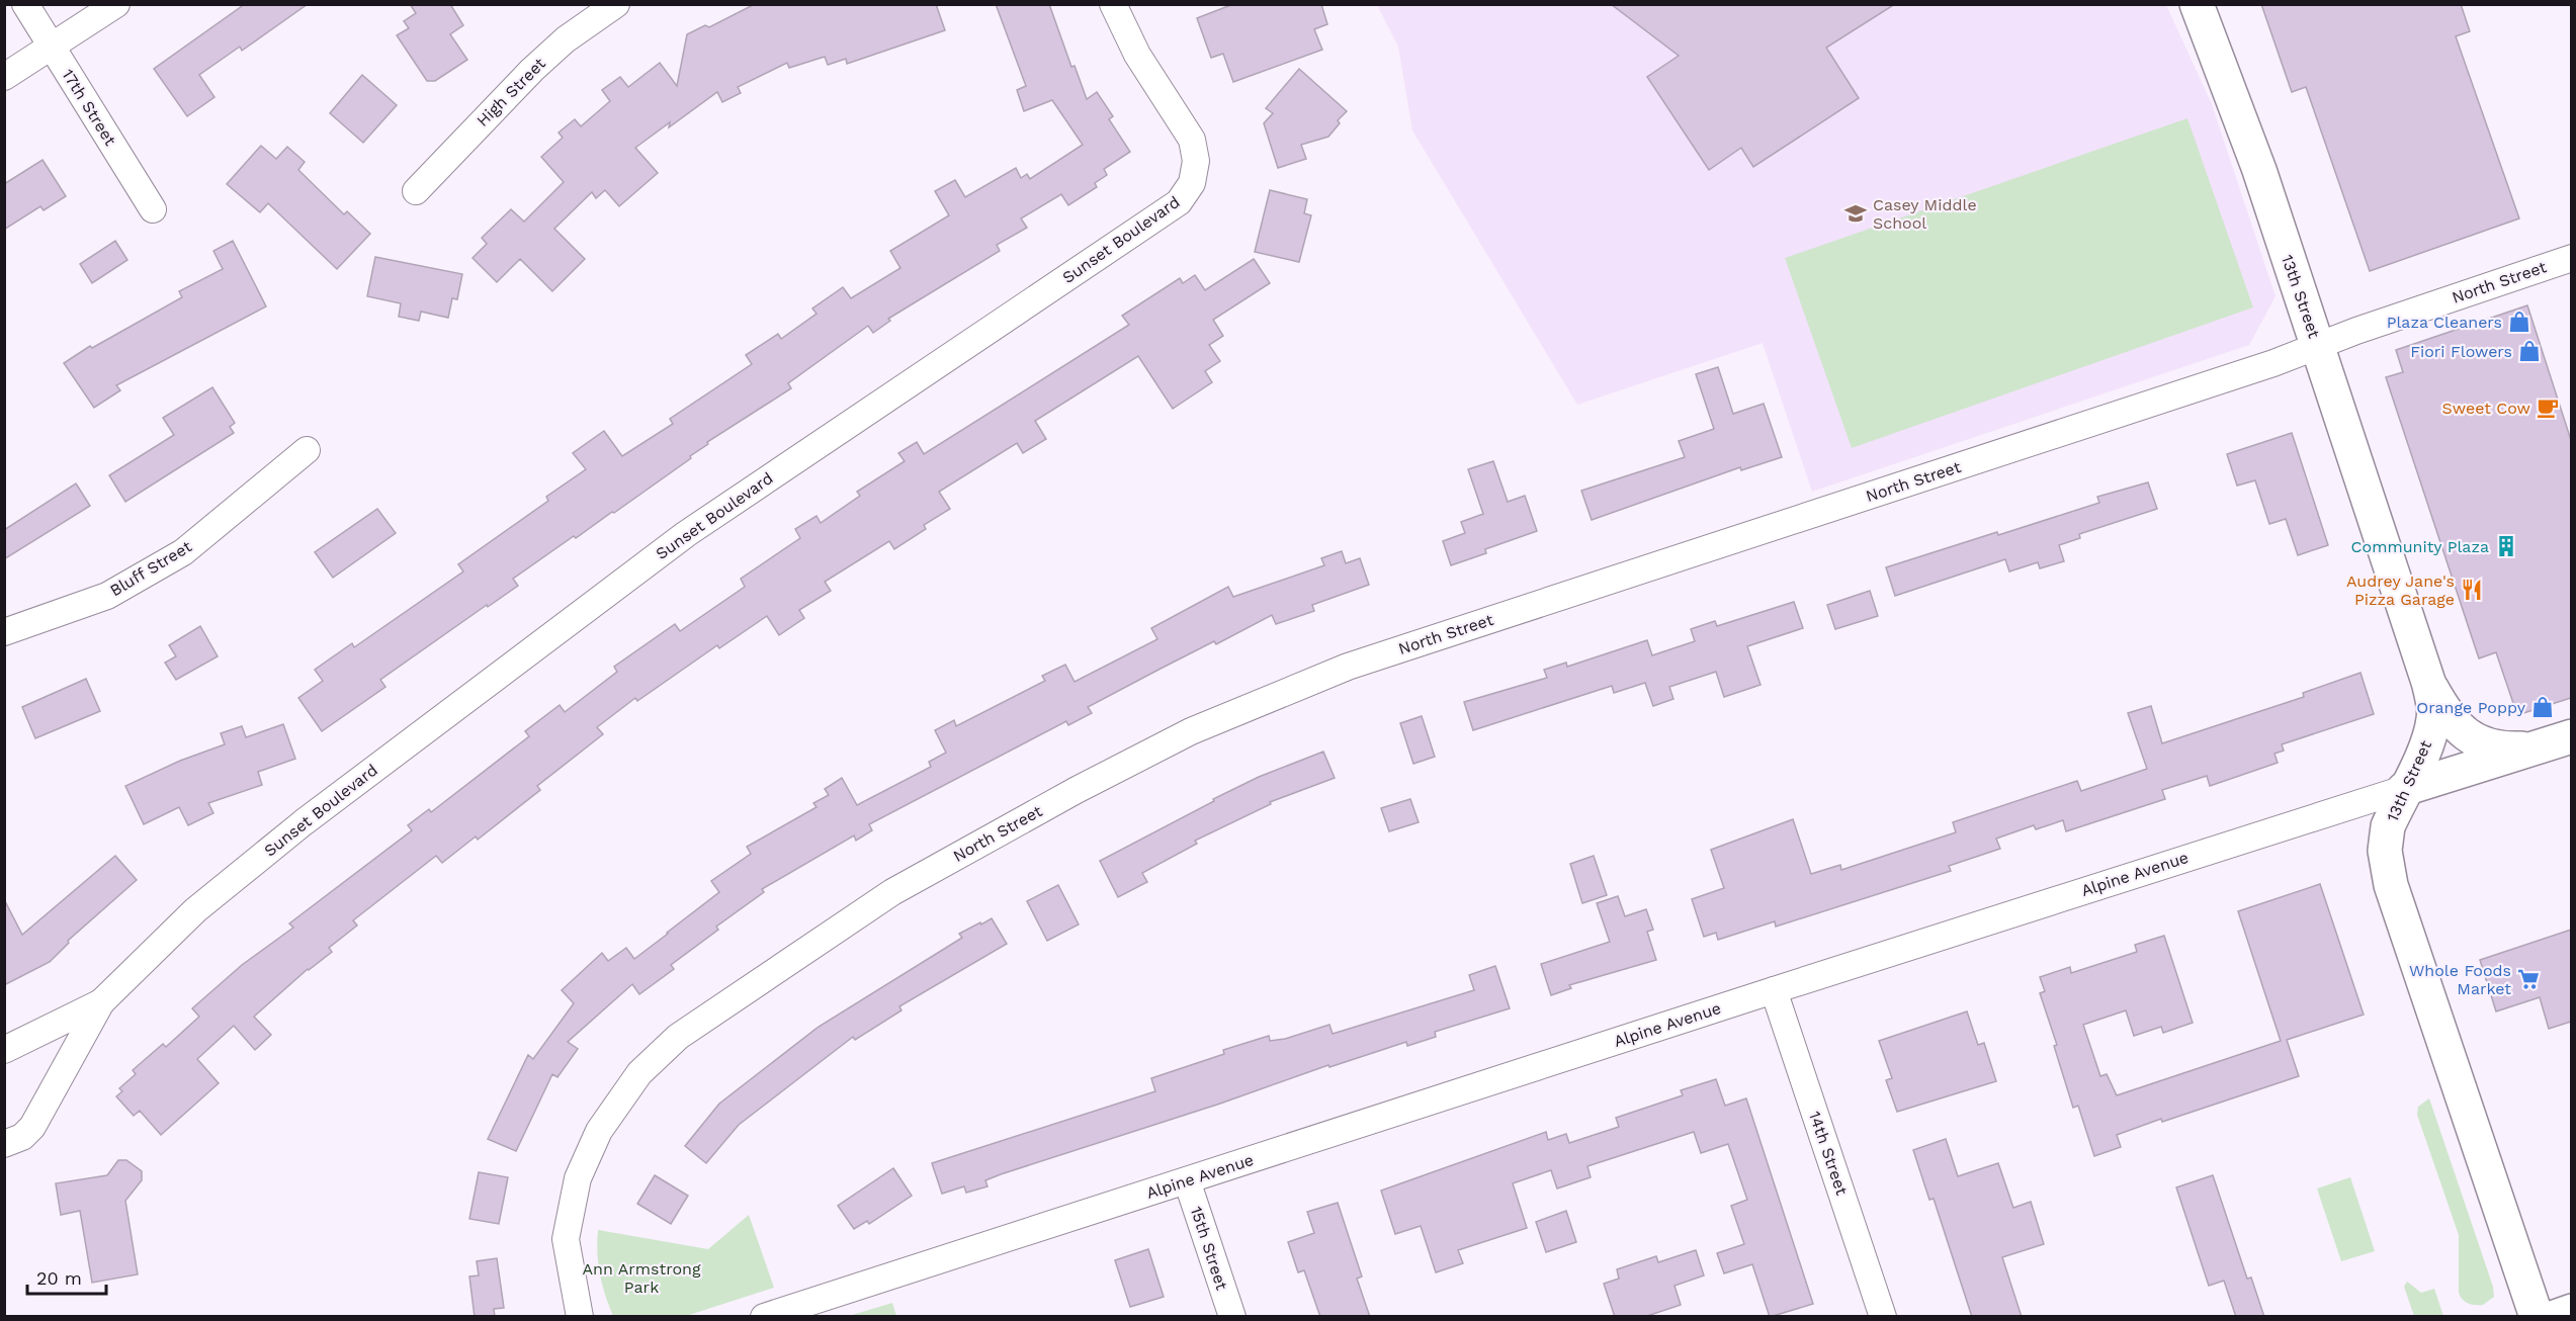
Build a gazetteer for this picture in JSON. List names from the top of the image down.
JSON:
{
  "streets": {
    "street": [
      "High Street",
      "17th Street",
      "Sunset Boulevard",
      "North Street",
      "13th Street",
      "Bluff Street",
      "Alpine Avenue",
      "14th Street",
      "15th Street"
    ]
  },
  "crossings": [
    ["North Street", "13th Street"],
    ["13th Street", "Alpine Avenue"],
    ["Alpine Avenue", "14th Street"],
    ["Alpine Avenue", "15th Street"]
  ],
  "parks": ["Ann Armstrong Park"],
  "places": {
    "school or university": ["Casey Middle School"],
    "shop": ["Plaza Cleaners", "Fiori Flowers", "Orange Poppy"],
    "cafe": ["Sweet Cow"],
    "building": ["Community Plaza"],
    "restaurant": ["Audrey Jane's Pizza Garage"],
    "supermarket": ["Whole Foods Market"]
  },
  "scale_bar": "20 m"
}
